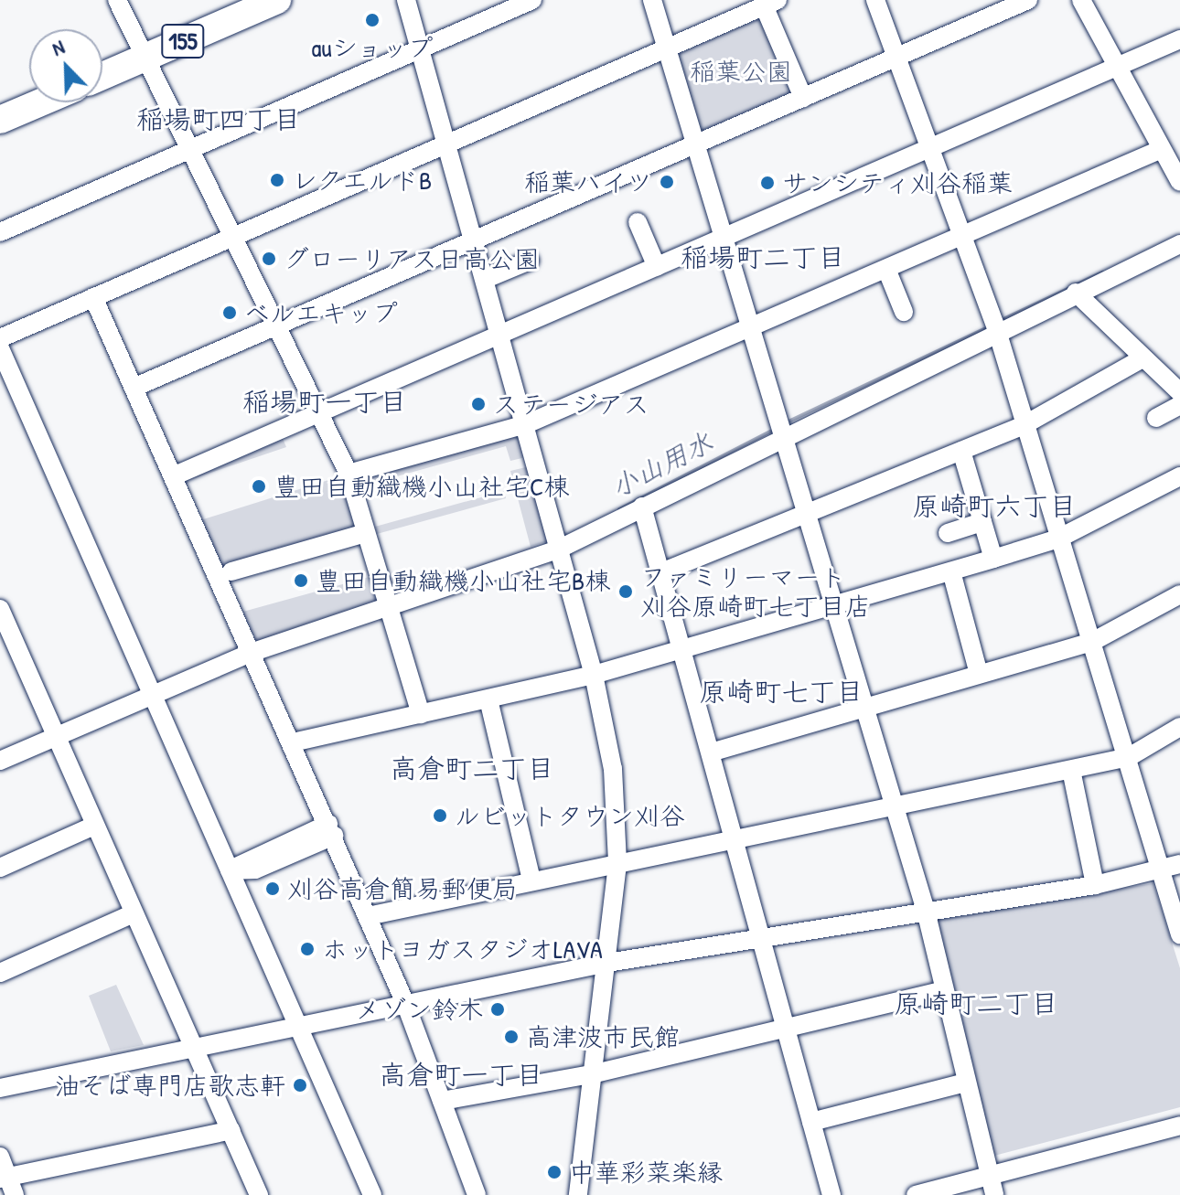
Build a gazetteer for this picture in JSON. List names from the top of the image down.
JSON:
{
  "streets": {
    "highway": ["155"]
  },
  "districts": [
    "稲場町四丁目",
    "稲場町二丁目",
    "稲場町一丁目",
    "原崎町六丁目",
    "原崎町七丁目",
    "高倉町二丁目",
    "原崎町二丁目",
    "高倉町一丁目"
  ],
  "water": ["小山用水"],
  "parks": ["稲葉公園"],
  "places": [
    "auショップ",
    "レクエルドB",
    "稲葉ハイツ",
    "サンシティ刈谷稲葉",
    "グローリアス日高公園",
    "ベルエキップ",
    "ステージアス",
    "豊田自動織機小山社宅C棟",
    "豊田自動織機小山社宅B棟",
    "ファミリーマート 刈谷原崎町七丁目店",
    "ルビットタウン刈谷",
    "刈谷高倉簡易郵便局",
    "ホットヨガスタジオLAVA",
    "メゾン鈴木",
    "高津波市民館",
    "油そば専門店歌志軒",
    "中華彩菜楽縁"
  ],
  "north": "top left"
}
